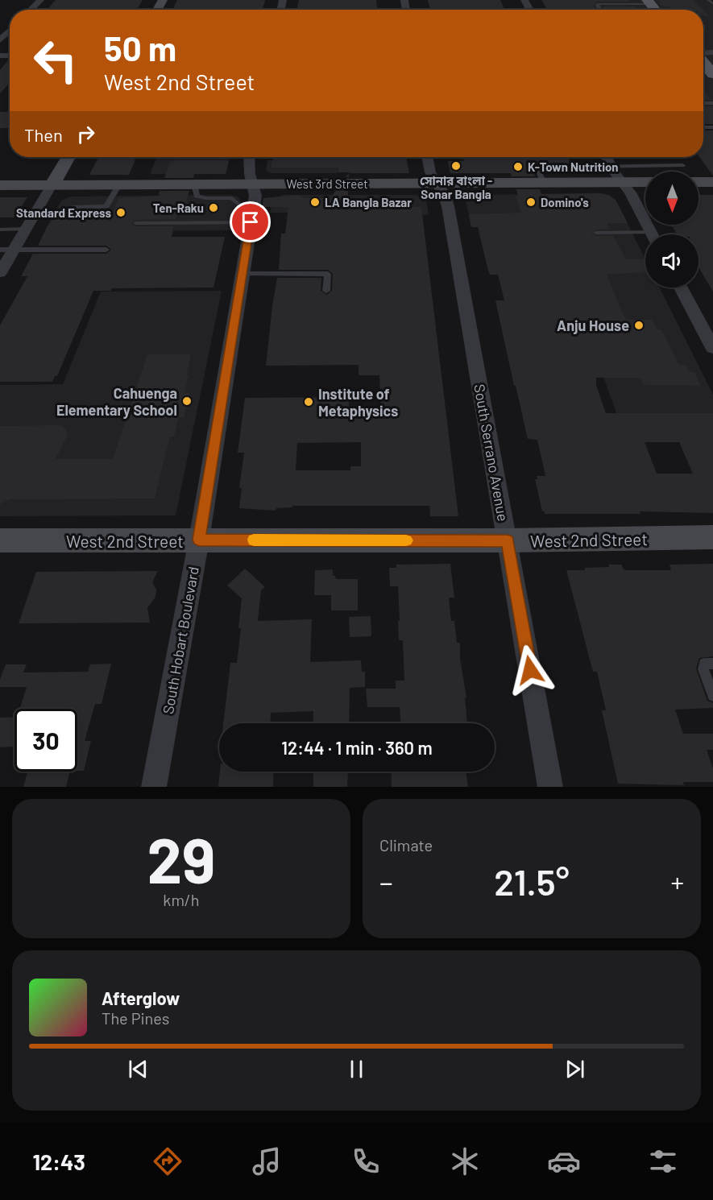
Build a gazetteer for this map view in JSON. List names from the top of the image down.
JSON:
{
  "streets": {
    "main road": ["West 3rd Street", "West 2nd Street"],
    "street": ["South Serrano Avenue", "South Hobart Boulevard"]
  },
  "crossings": [
    ["West 3rd Street", "South Serrano Avenue"],
    ["West 3rd Street", "South Hobart Boulevard"],
    ["South Serrano Avenue", "West 2nd Street"],
    ["West 2nd Street", "South Hobart Boulevard"]
  ],
  "places": [
    "সোনার বাংলা - Sonar Bangla",
    "K-Town Nutrition",
    "LA Bangla Bazar",
    "Domino's",
    "Ten-Raku",
    "Standard Express",
    "Anju House",
    "Cahuenga Elementary School",
    "Institute of Metaphysics"
  ],
  "north": "bottom",
  "page": {
    "turn": ["50 m", "West 2nd Street"],
    "then": "Then",
    "limit": "30",
    "trip": "12:44 · 1 min · 360 m",
    "tile": [
      ["29", "km/h"],
      "Climate"
    ],
    "heat": ["−", "21.5°", "+"],
    "song": ["Afterglow", "The Pines"],
    "tabs": "12:43"
  }
}
